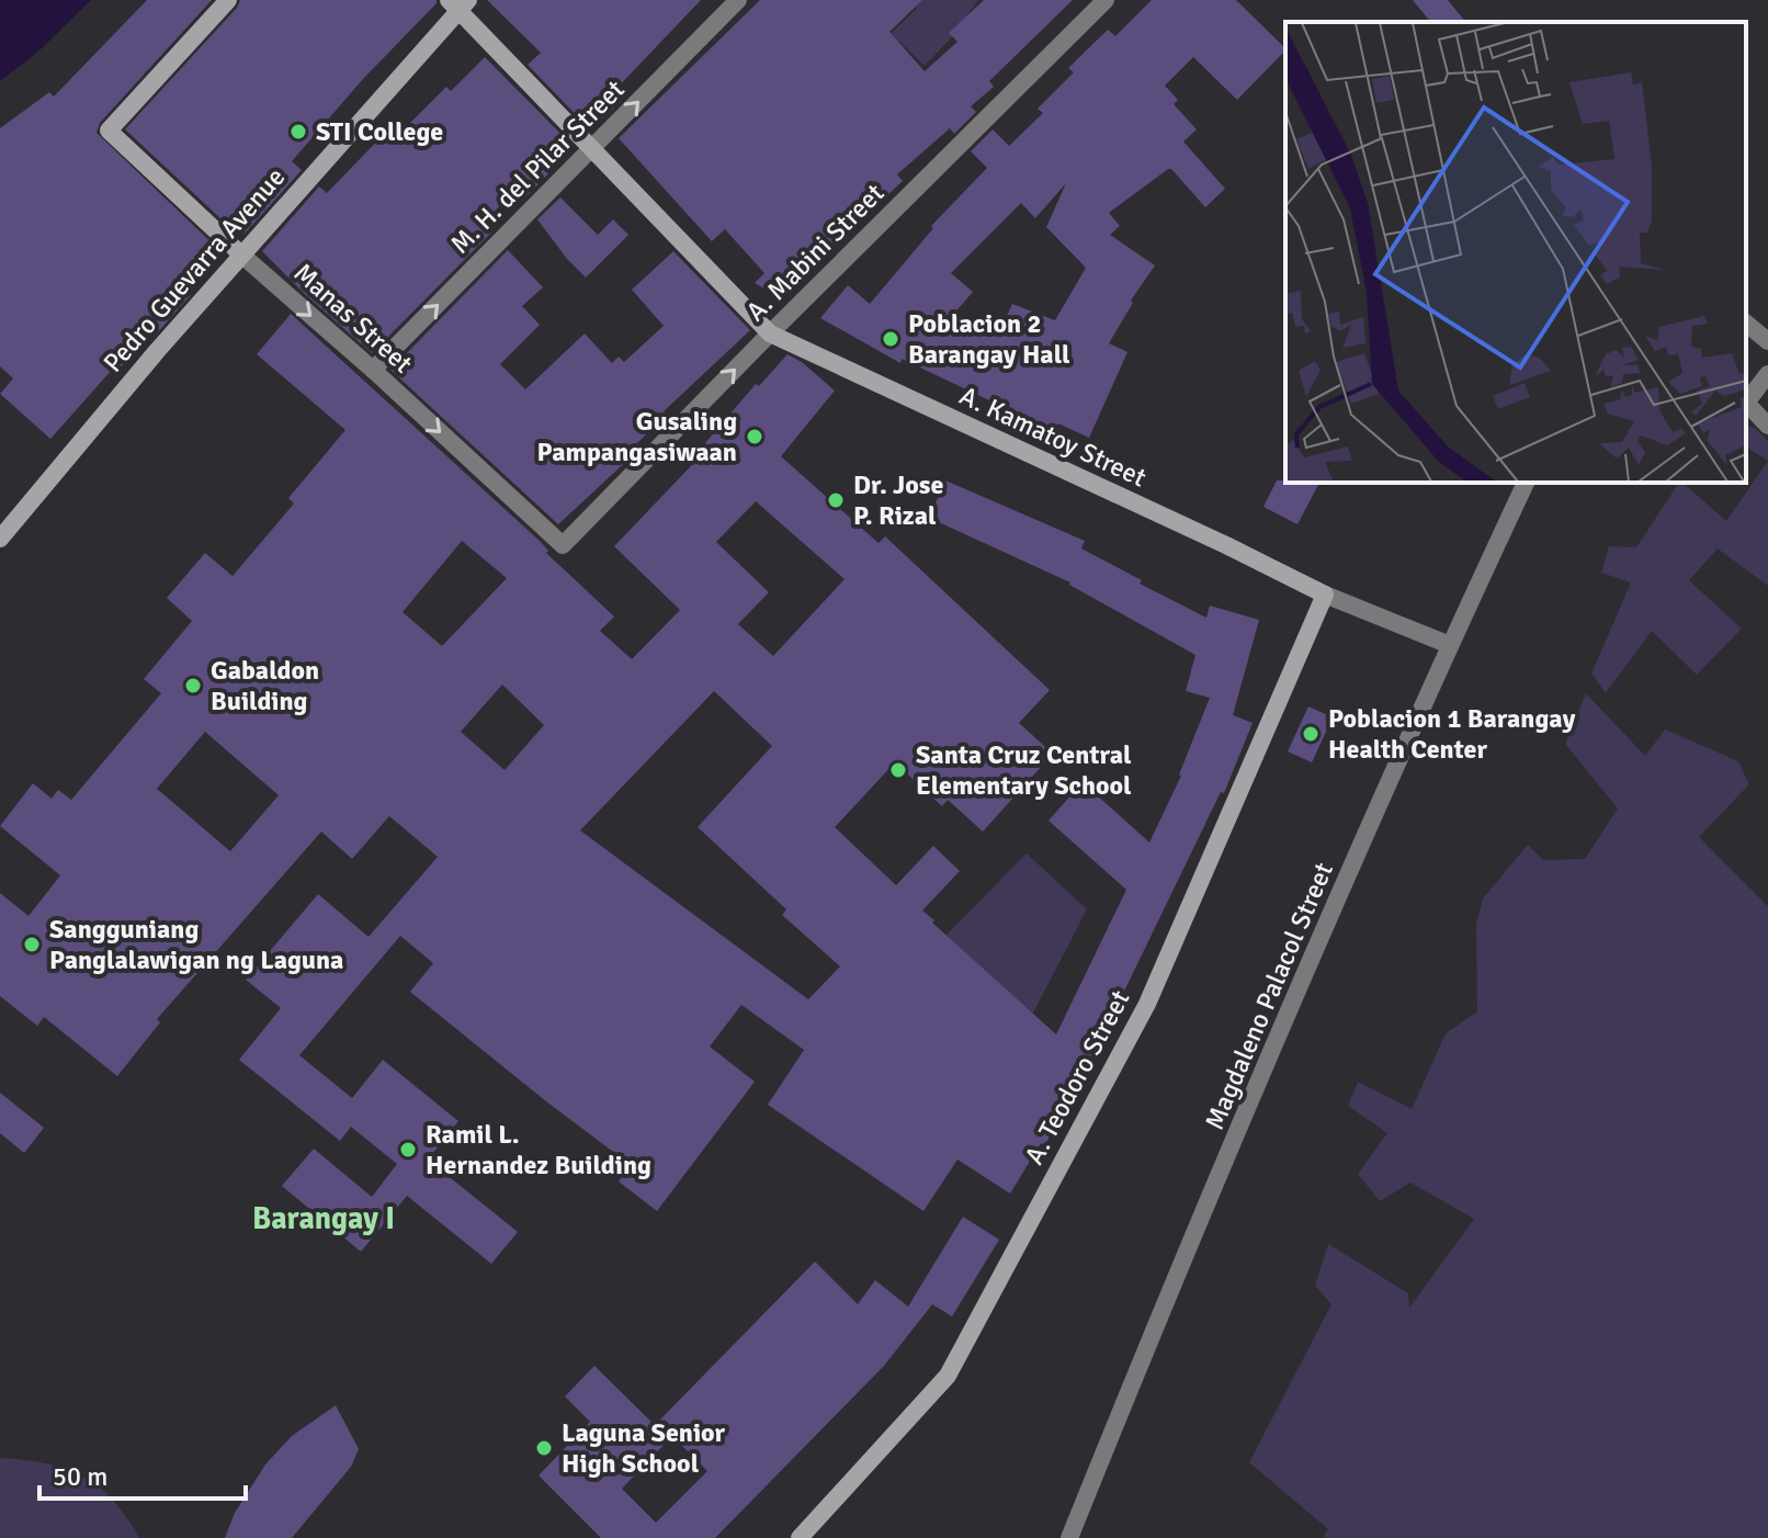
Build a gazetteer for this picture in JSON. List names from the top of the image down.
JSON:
{
  "streets": {
    "street": [
      "M. H. del Pilar Street",
      "A. Mabini Street",
      "Pedro Guevarra Avenue",
      "Manas Street",
      "A. Kamatoy Street",
      "Magdaleno Palacol Street",
      "A. Teodoro Street"
    ]
  },
  "crossings": [
    ["M. H. del Pilar Street", "Manas Street"],
    ["M. H. del Pilar Street", "A. Kamatoy Street"],
    ["A. Mabini Street", "Manas Street"],
    ["A. Mabini Street", "A. Kamatoy Street"],
    ["Pedro Guevarra Avenue", "Manas Street"],
    ["Pedro Guevarra Avenue", "A. Kamatoy Street"],
    ["A. Kamatoy Street", "Magdaleno Palacol Street"],
    ["A. Kamatoy Street", "A. Teodoro Street"]
  ],
  "one_way": ["M. H. del Pilar Street", "A. Mabini Street", "Manas Street"],
  "districts": ["Barangay I"],
  "places": [
    "STI College",
    "Poblacion 2 Barangay Hall",
    "Gusaling Pampangasiwaan",
    "Dr. Jose P. Rizal",
    "Gabaldon Building",
    "Poblacion 1 Barangay Health Center",
    "Santa Cruz Central Elementary School",
    "Sangguniang Panglalawigan ng Laguna",
    "Ramil L. Hernandez Building",
    "Laguna Senior High School"
  ],
  "scale_bar": "50 m"
}
